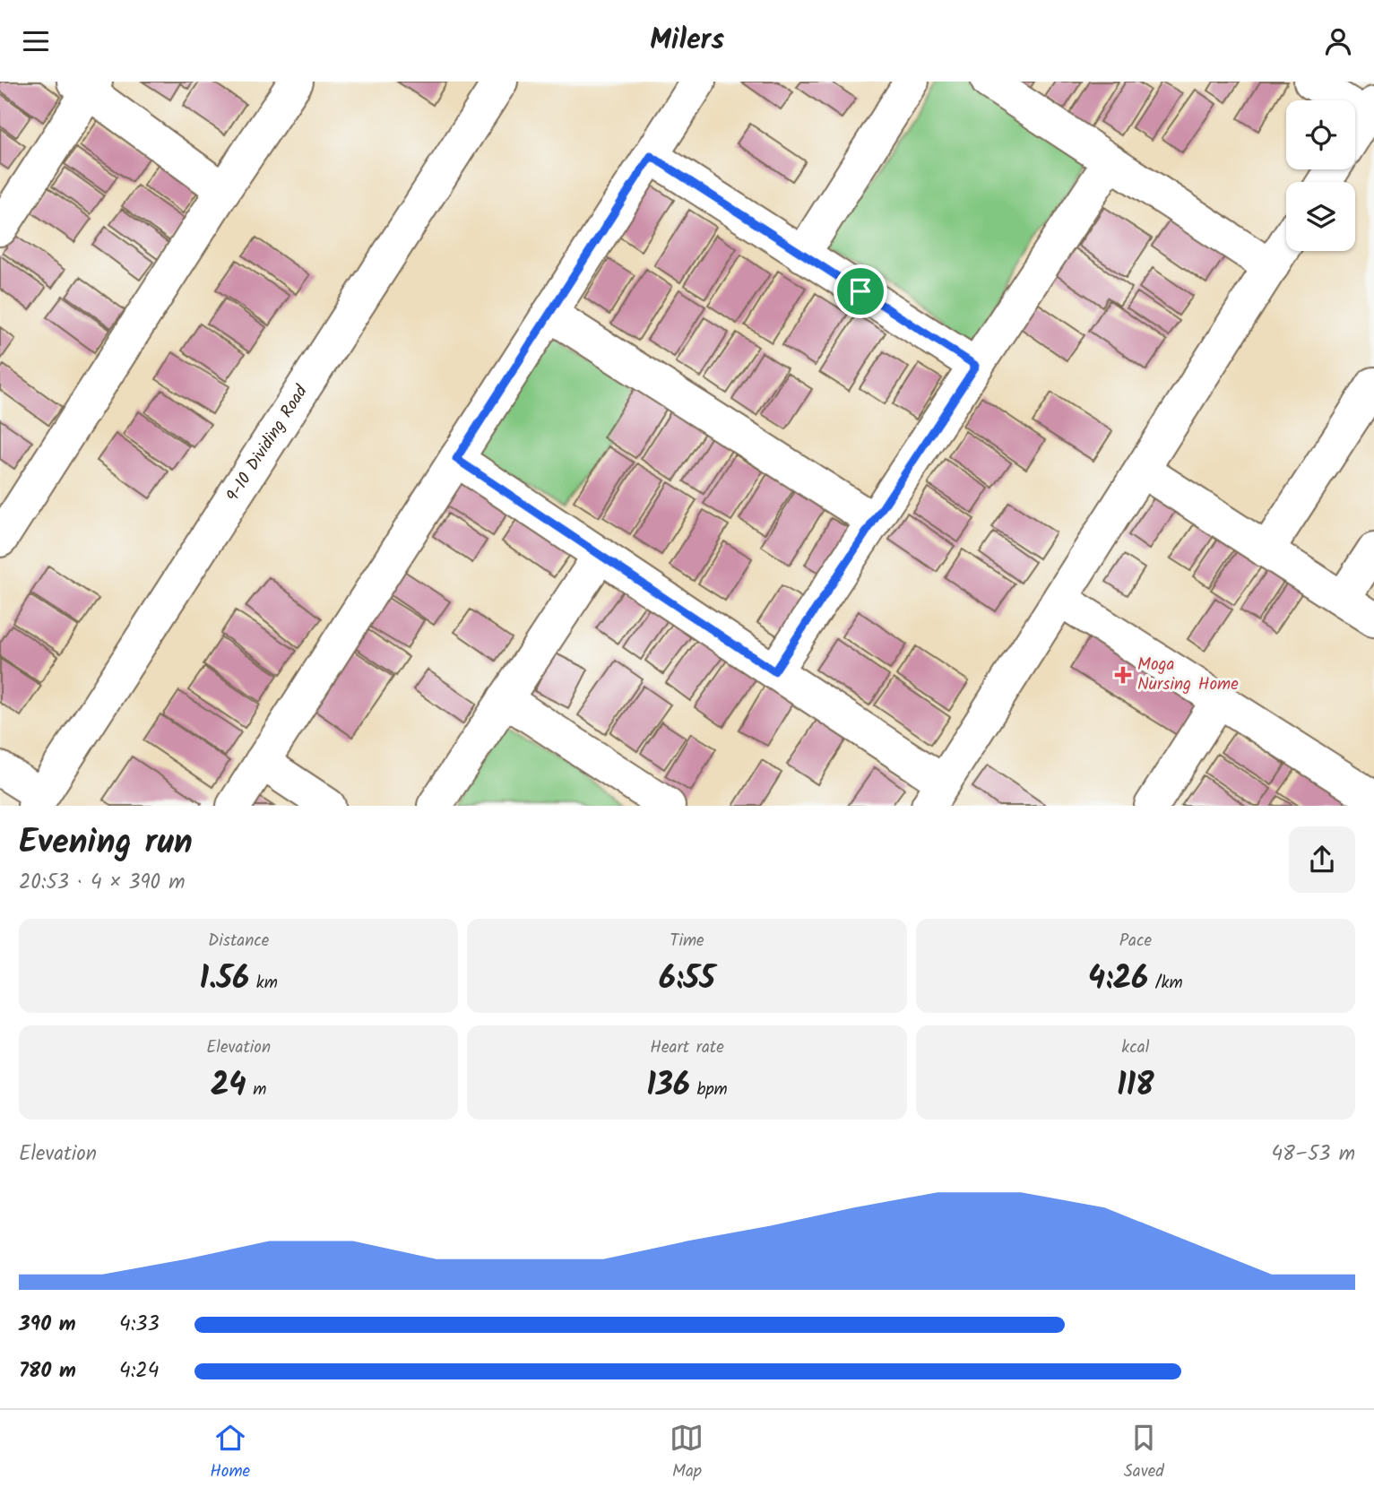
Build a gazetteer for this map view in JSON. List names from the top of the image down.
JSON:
{
  "streets": {
    "street": ["9-10 Dividing Road"]
  },
  "places": {
    "health": ["Moga Nursing Home"]
  },
  "page": {
    "header": "Milers",
    "heading": ["Evening run", "20:53 · 4 × 390 m"],
    "stats": [
      ["Distance", "1.56 km"],
      ["Time", "6:55"],
      ["Pace", "4:26 /km"],
      ["Elevation", "24 m"],
      ["Heart rate", "136 bpm"],
      ["kcal", "118"]
    ],
    "chart": ["Elevation", "48–53 m"],
    "list": [
      {
        "name": "390 m",
        "note": "4:33"
      },
      {
        "name": "780 m",
        "note": "4:24"
      }
    ],
    "tabs": ["Home", "Map", "Saved"]
  }
}
